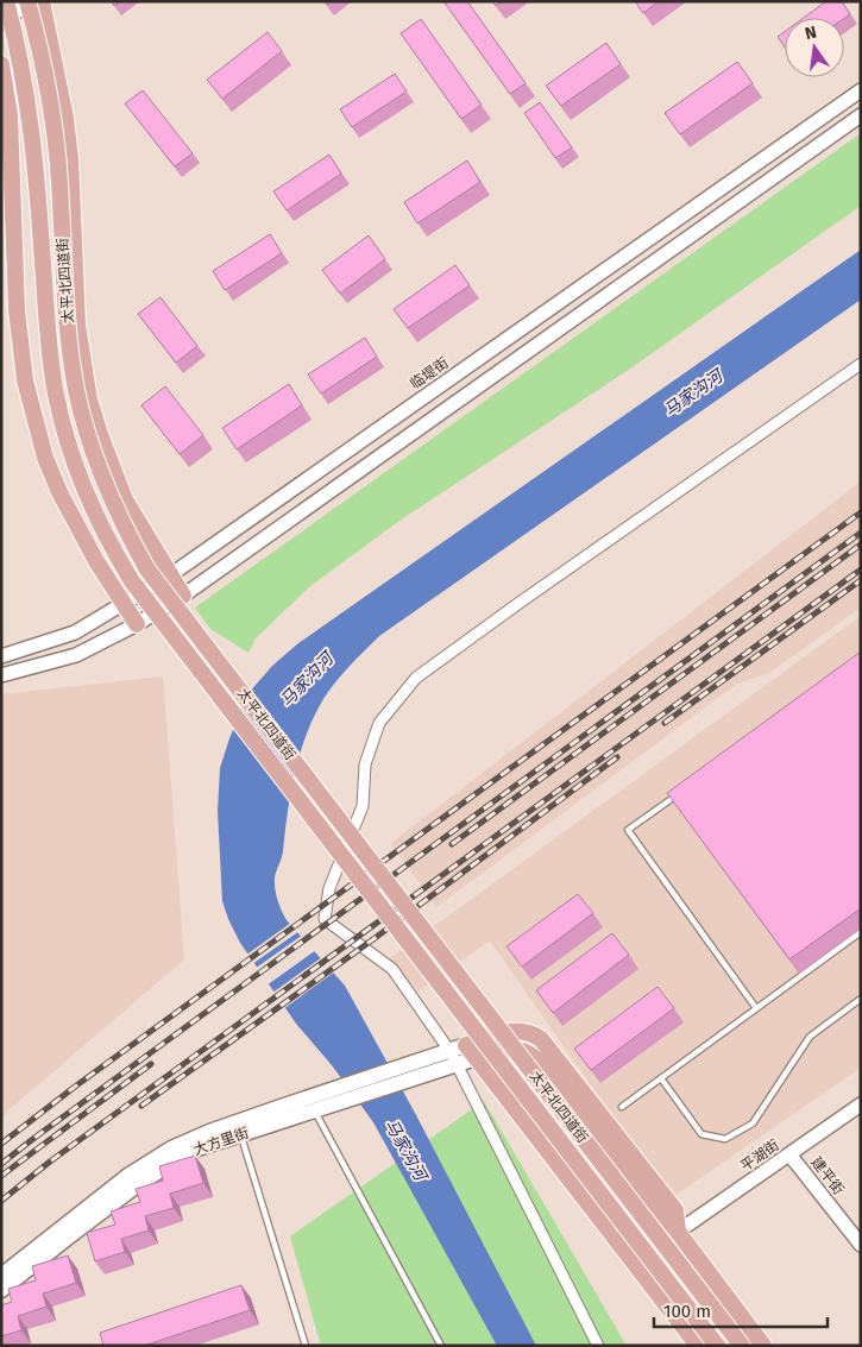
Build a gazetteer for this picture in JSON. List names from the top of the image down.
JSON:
{
  "streets": {
    "main road": ["太平北四道街", "大方里街"],
    "street": ["临堤街", "平湖街", "建平街"]
  },
  "crossings": [
    ["太平北四道街", "临堤街"],
    ["平湖街", "建平街"]
  ],
  "water": ["马家沟河"],
  "scale_bar": "100 m",
  "north": "top"
}
